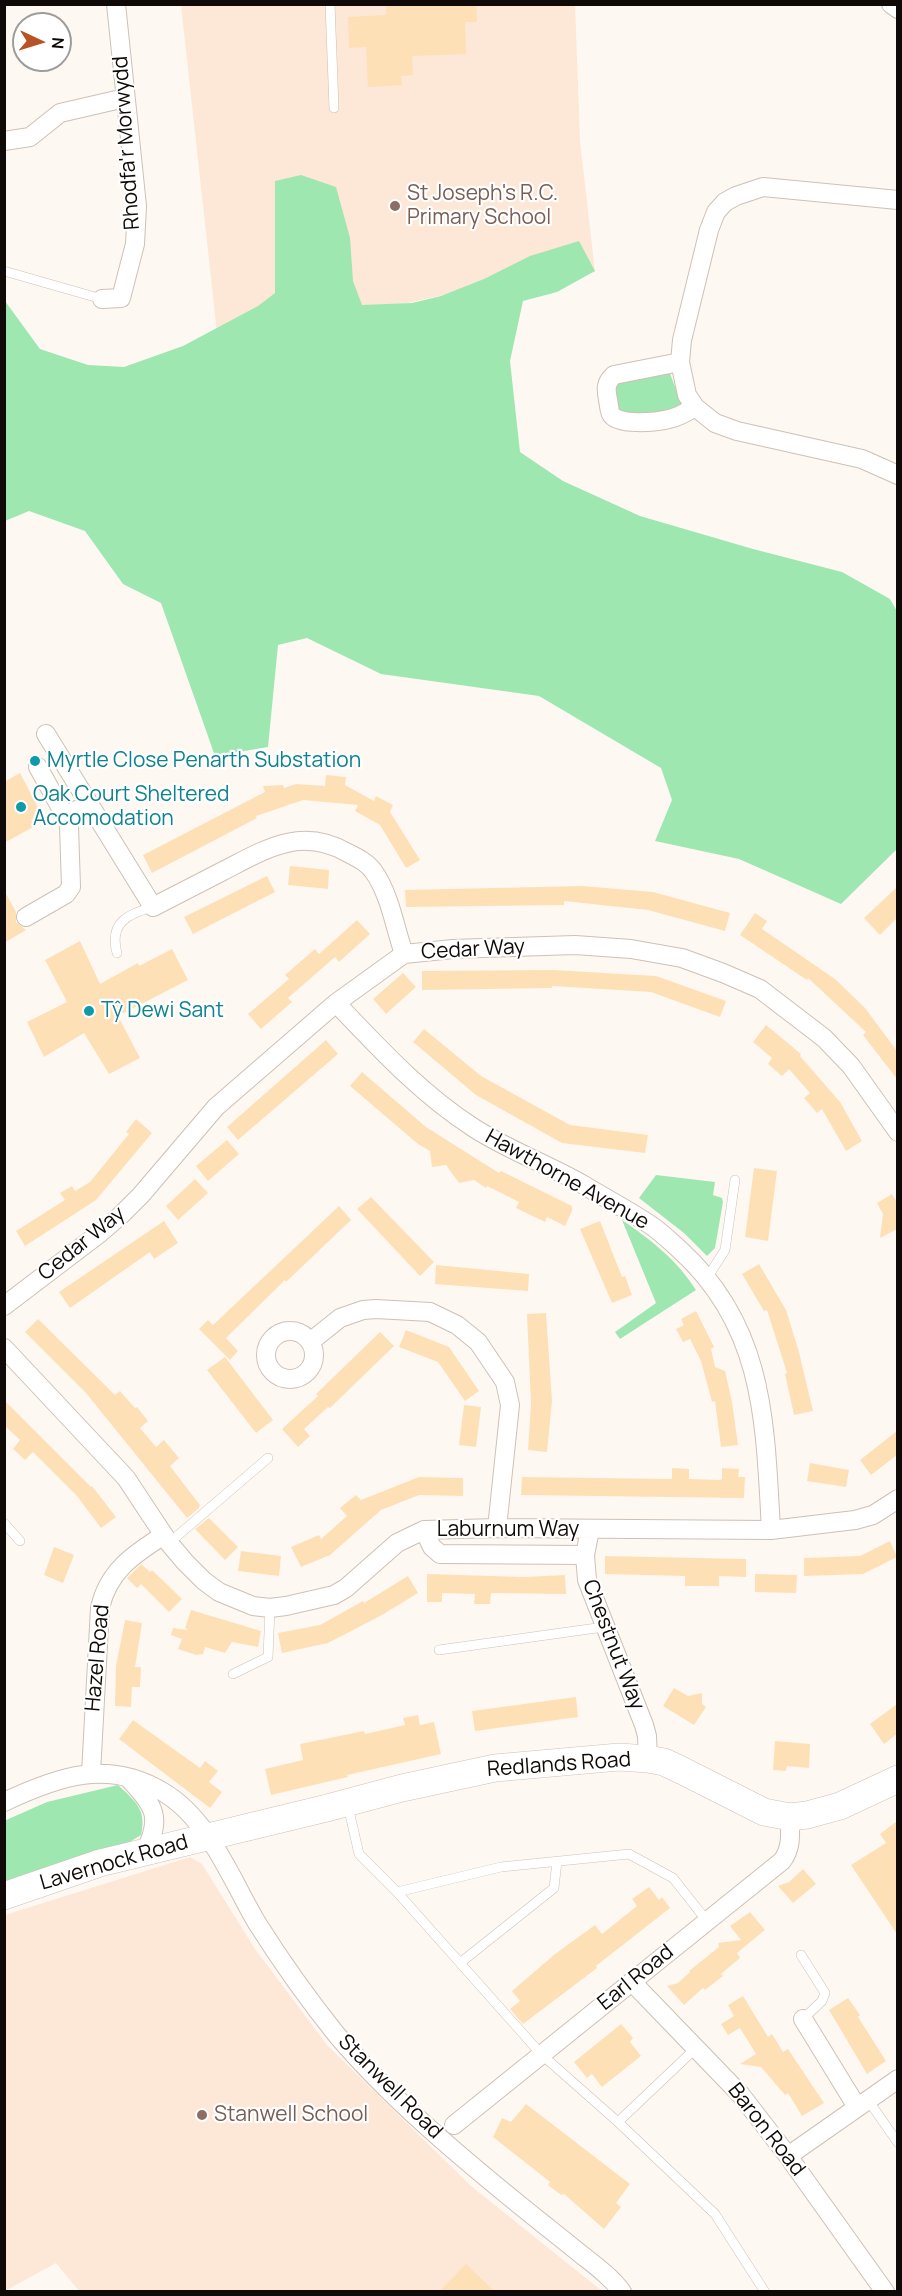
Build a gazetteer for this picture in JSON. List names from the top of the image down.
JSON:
{
  "streets": {
    "main road": ["Redlands Road", "Lavernock Road"],
    "street": [
      "Rhodfa'r Morwydd",
      "Cedar Way",
      "Hawthorne Avenue",
      "Laburnum Way",
      "Chestnut Way",
      "Hazel Road",
      "Earl Road",
      "Stanwell Road",
      "Baron Road"
    ]
  },
  "crossings": [
    ["Cedar Way", "Hawthorne Avenue"],
    ["Hawthorne Avenue", "Laburnum Way"],
    ["Laburnum Way", "Chestnut Way"],
    ["Laburnum Way", "Hazel Road"],
    ["Chestnut Way", "Redlands Road"],
    ["Hazel Road", "Lavernock Road"],
    ["Redlands Road", "Lavernock Road"],
    ["Redlands Road", "Earl Road"],
    ["Redlands Road", "Stanwell Road"],
    ["Lavernock Road", "Stanwell Road"],
    ["Earl Road", "Baron Road"]
  ],
  "places": [
    "St Joseph's R.C. Primary School",
    "Myrtle Close Penarth Substation",
    "Oak Court Sheltered Accomodation",
    "Tŷ Dewi Sant",
    "Stanwell School"
  ],
  "north": "right"
}
